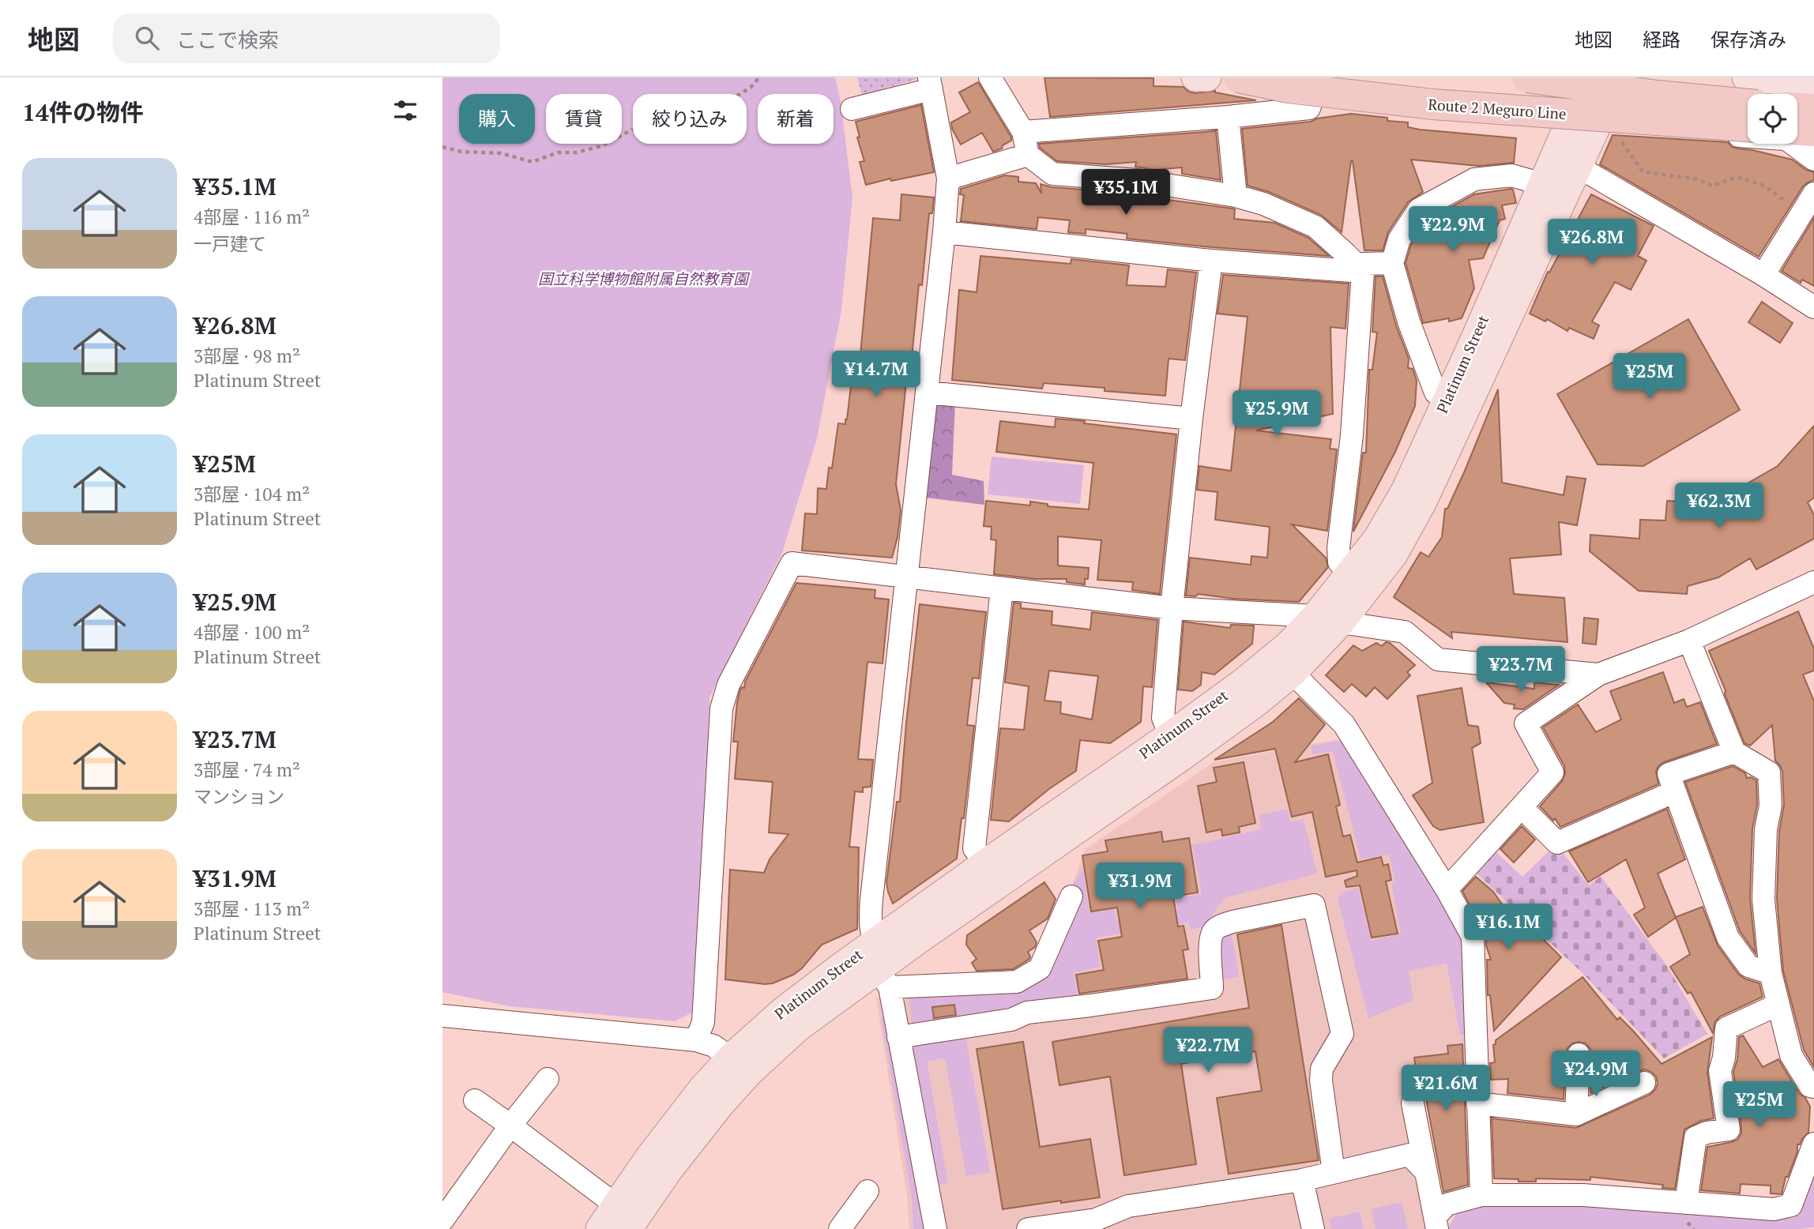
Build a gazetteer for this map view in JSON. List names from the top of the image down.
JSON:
{
  "streets": {
    "highway": ["Route 2 Meguro Line"],
    "main road": ["Platinum Street"]
  },
  "parks": ["国立科学博物館附属自然教育園"],
  "page": {
    "header": "地図",
    "search": "ここで検索",
    "nav": ["地図", "経路", "保存済み"],
    "heading": "14件の物件",
    "chip": [
      "購入",
      "賃貸",
      "絞り込み",
      "新着"
    ],
    "list": [
      {
        "name": "¥35.1M",
        "note": "4部屋 · 116 m² · 一戸建て"
      },
      {
        "name": "¥26.8M",
        "note": "3部屋 · 98 m² · Platinum Street"
      },
      {
        "name": "¥25M",
        "note": "3部屋 · 104 m² · Platinum Street"
      },
      {
        "name": "¥25.9M",
        "note": "4部屋 · 100 m² · Platinum Street"
      },
      {
        "name": "¥23.7M",
        "note": "3部屋 · 74 m² · マンション"
      },
      {
        "name": "¥31.9M",
        "note": "3部屋 · 113 m² · Platinum Street"
      }
    ],
    "price": [
      "¥35.1M",
      "¥22.9M",
      "¥26.8M",
      "¥14.7M",
      "¥25M",
      "¥25.9M",
      "¥62.3M",
      "¥23.7M",
      "¥31.9M",
      "¥16.1M",
      "¥22.7M",
      "¥24.9M",
      "¥21.6M",
      "¥25M"
    ]
  }
}
